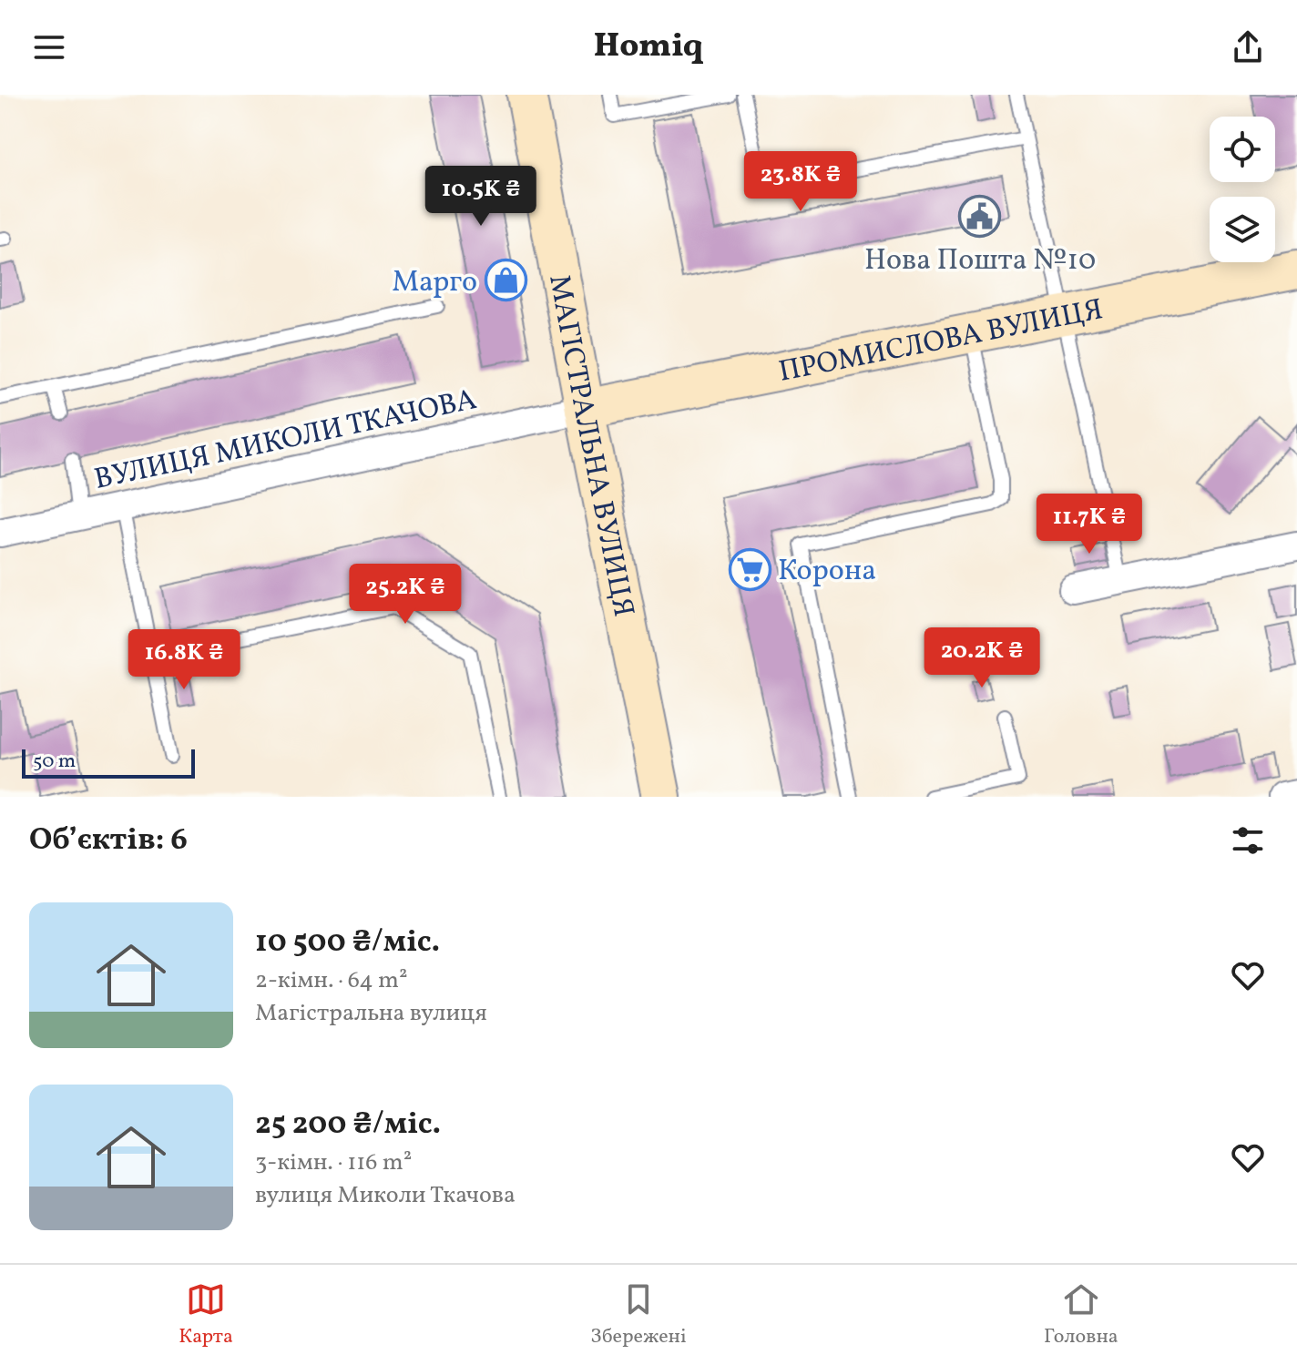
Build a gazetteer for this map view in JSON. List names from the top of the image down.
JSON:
{
  "streets": {
    "street": ["ПРОМИСЛОВА ВУЛИЦЯ", "ВУЛИЦЯ МИКОЛИ ТКАЧОВА", "МАГІСТРАЛЬНА ВУЛИЦЯ"]
  },
  "crossings": [
    ["ПРОМИСЛОВА ВУЛИЦЯ", "ВУЛИЦЯ МИКОЛИ ТКАЧОВА"],
    ["ПРОМИСЛОВА ВУЛИЦЯ", "МАГІСТРАЛЬНА ВУЛИЦЯ"],
    ["ВУЛИЦЯ МИКОЛИ ТКАЧОВА", "МАГІСТРАЛЬНА ВУЛИЦЯ"]
  ],
  "places": {
    "public building": ["Нова Пошта №10"],
    "shop": ["Марго"],
    "supermarket": ["Корона"]
  },
  "scale_bar": "50 m",
  "page": {
    "header": "Homiq",
    "price": [
      "23.8K ₴",
      "10.5K ₴",
      "11.7K ₴",
      "25.2K ₴",
      "20.2K ₴",
      "16.8K ₴"
    ],
    "scale": "50 m",
    "heading": "Об’єктів: 6",
    "list": [
      {
        "name": "10 500 ₴/міс.",
        "note": "2-кімн. · 64 m² · Магістральна вулиця"
      },
      {
        "name": "25 200 ₴/міс.",
        "note": "3-кімн. · 116 m² · вулиця Миколи Ткачова"
      }
    ],
    "tabs": ["Карта", "Збережені", "Головна"]
  }
}
